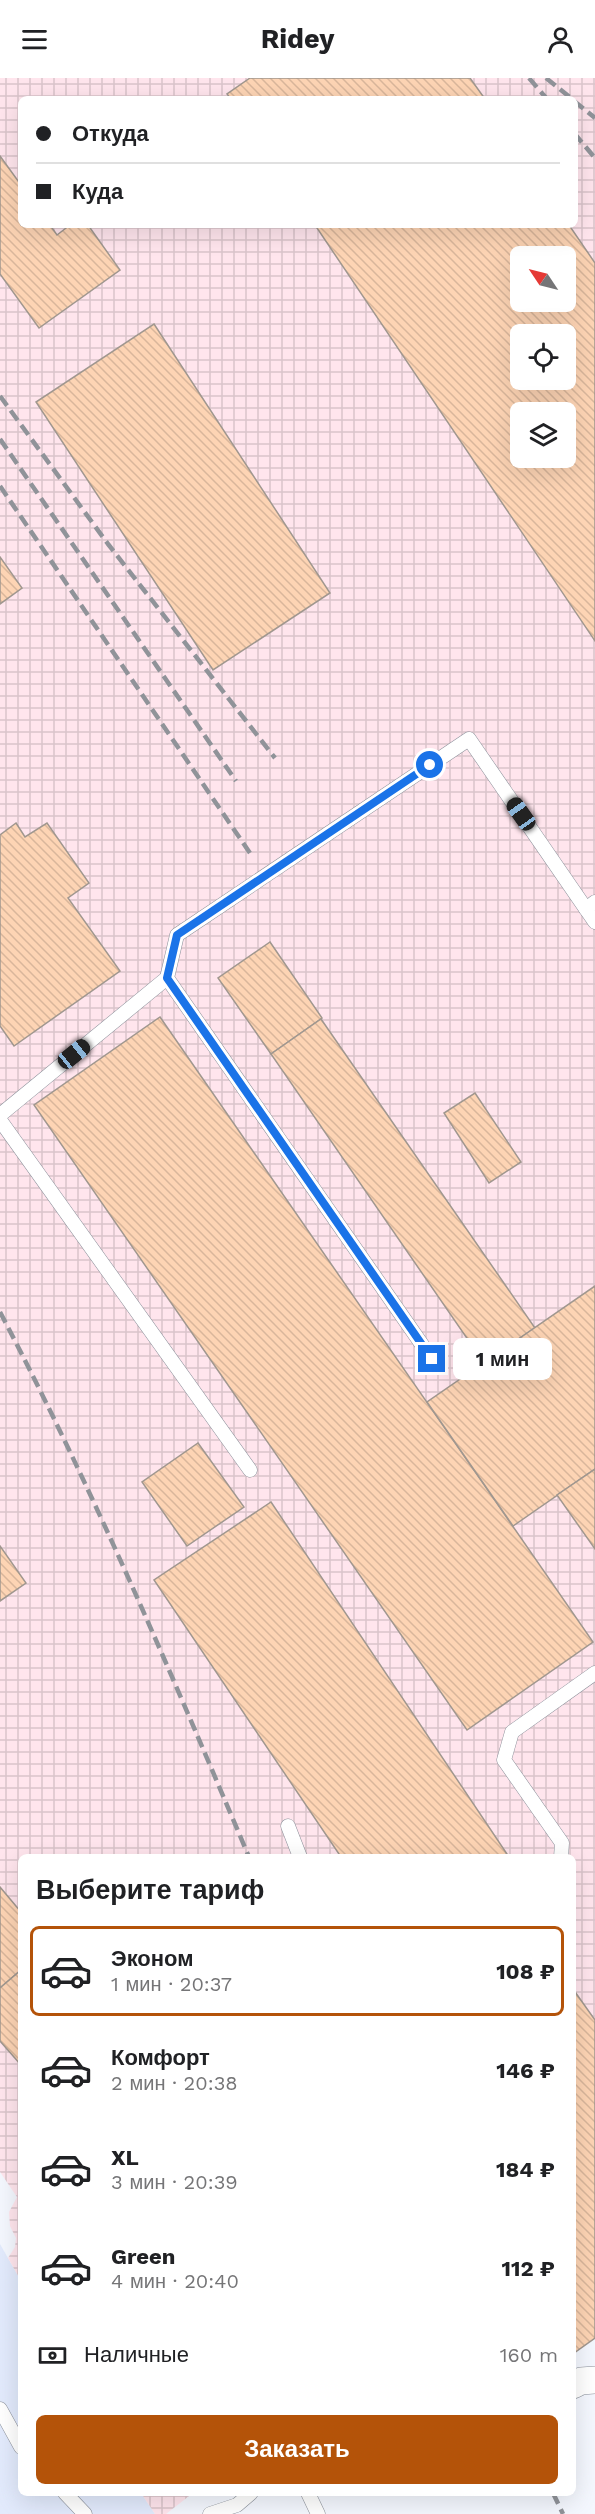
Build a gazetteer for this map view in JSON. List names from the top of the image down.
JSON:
{
  "north": "top left",
  "page": {
    "header": "Ridey",
    "banner": ["Откуда", "Куда"],
    "bubble": "1 мин",
    "heading": "Выберите тариф",
    "list": [
      {
        "name": "Эконом",
        "note": "1 мин · 20:37",
        "value": "108 ₽"
      },
      {
        "name": "Комфорт",
        "note": "2 мин · 20:38",
        "value": "146 ₽"
      },
      {
        "name": "XL",
        "note": "3 мин · 20:39",
        "value": "184 ₽"
      },
      {
        "name": "Green",
        "note": "4 мин · 20:40",
        "value": "112 ₽"
      }
    ],
    "pay": ["Наличные", "160 m"],
    "buttons": "Заказать"
  }
}
